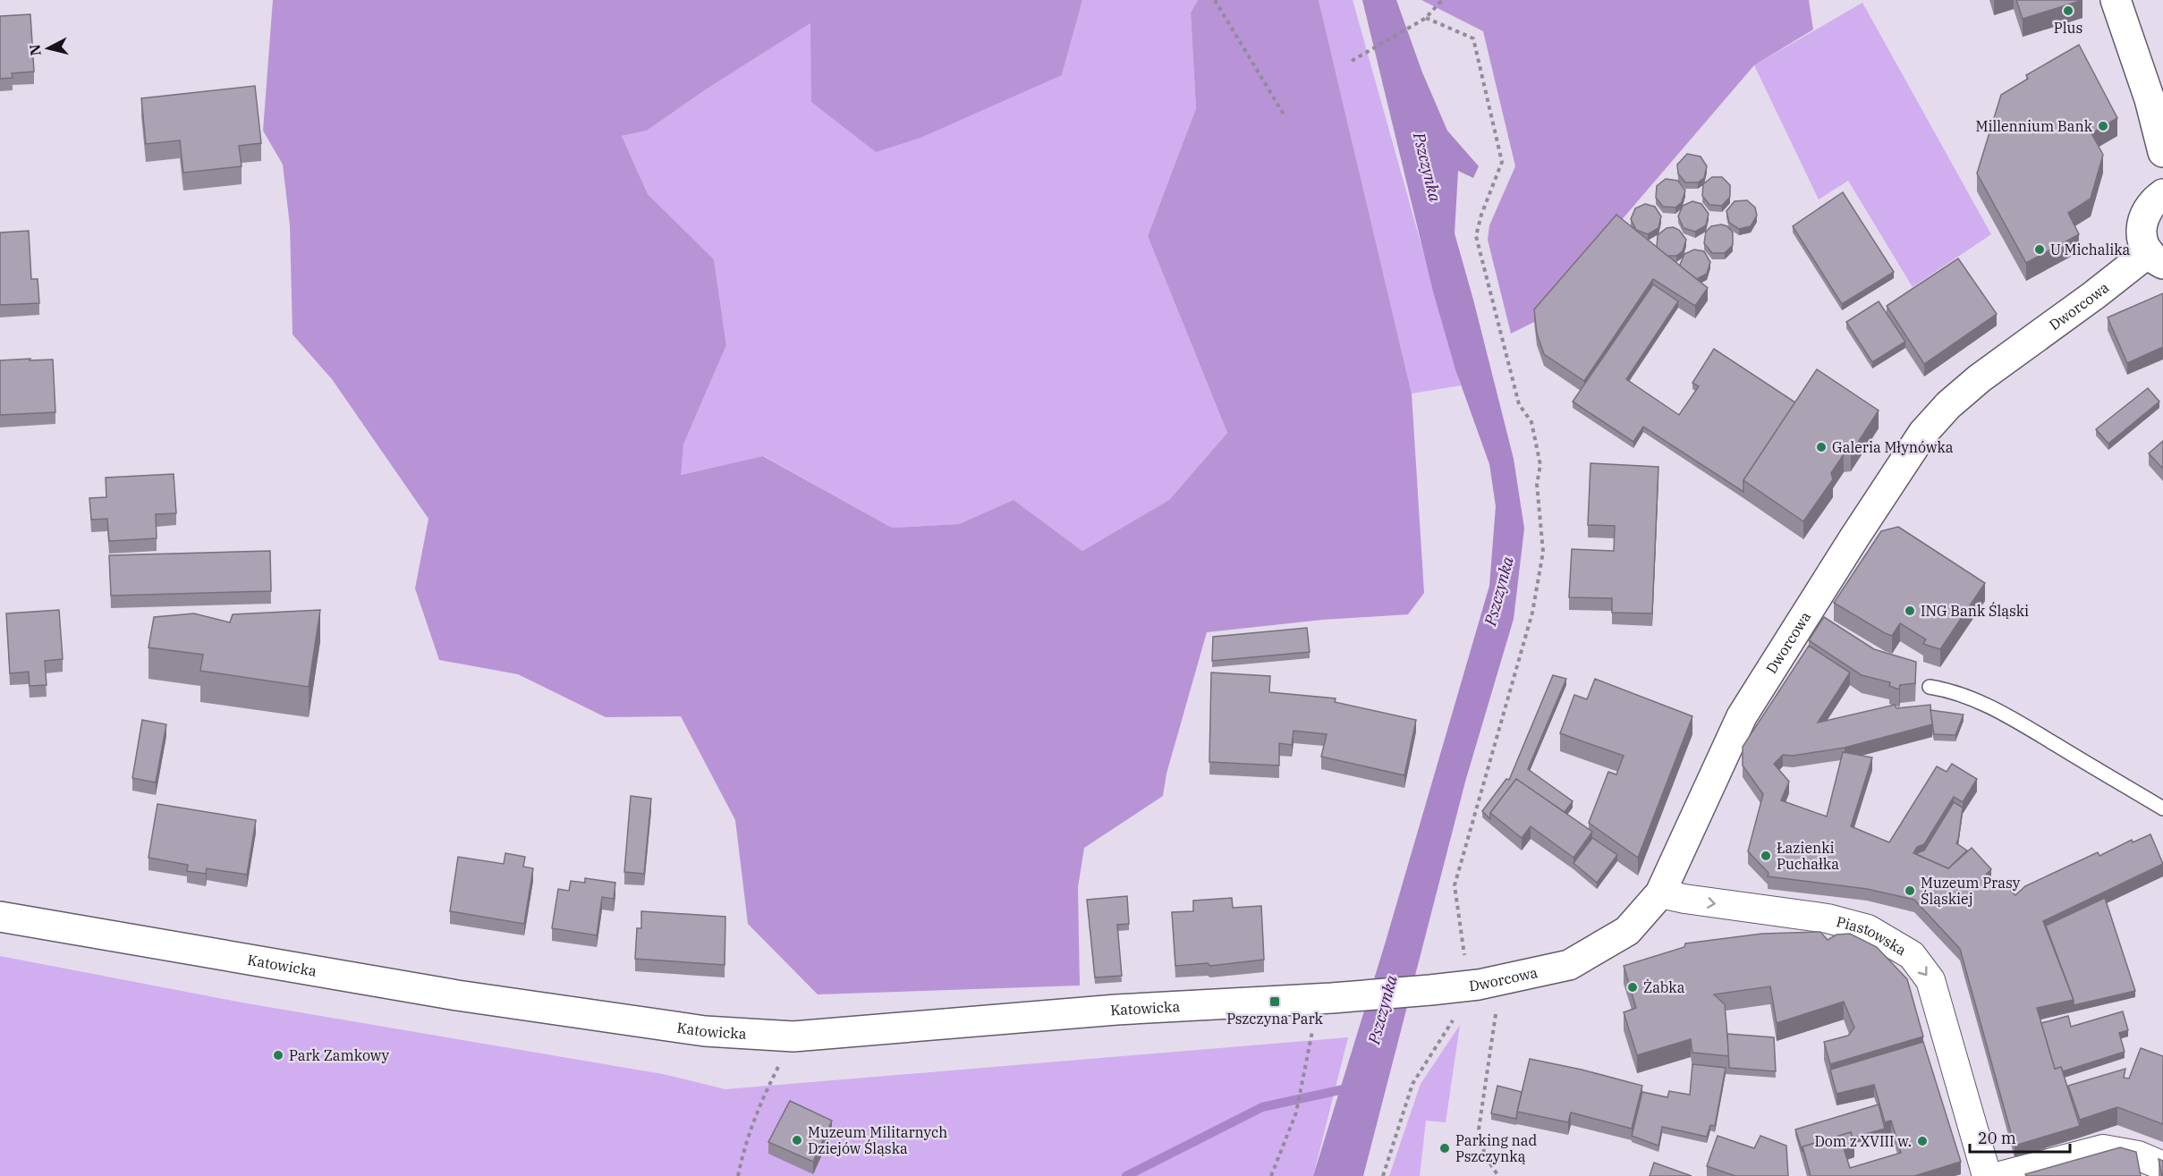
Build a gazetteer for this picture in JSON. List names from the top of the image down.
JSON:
{
  "streets": {
    "street": ["Dworcowa", "Piastowska", "Katowicka"]
  },
  "crossings": [
    ["Dworcowa", "Piastowska"],
    ["Dworcowa", "Katowicka"]
  ],
  "one_way": ["Piastowska"],
  "water": ["Pszczynka"],
  "places": {
    "other": [
      "Plus",
      "Millennium Bank",
      "U Michalika",
      "Galeria Młynówka",
      "ING Bank Śląski",
      "Łazienki Puchałka",
      "Muzeum Prasy Śląskiej",
      "Żabka",
      "Park Zamkowy",
      "Muzeum Militarnych Dziejów Śląska",
      "Dom z XVIII w.",
      "Parking nad Pszczynką"
    ],
    "transit": ["Pszczyna Park"]
  },
  "scale_bar": "20 m",
  "north": "left"
}
